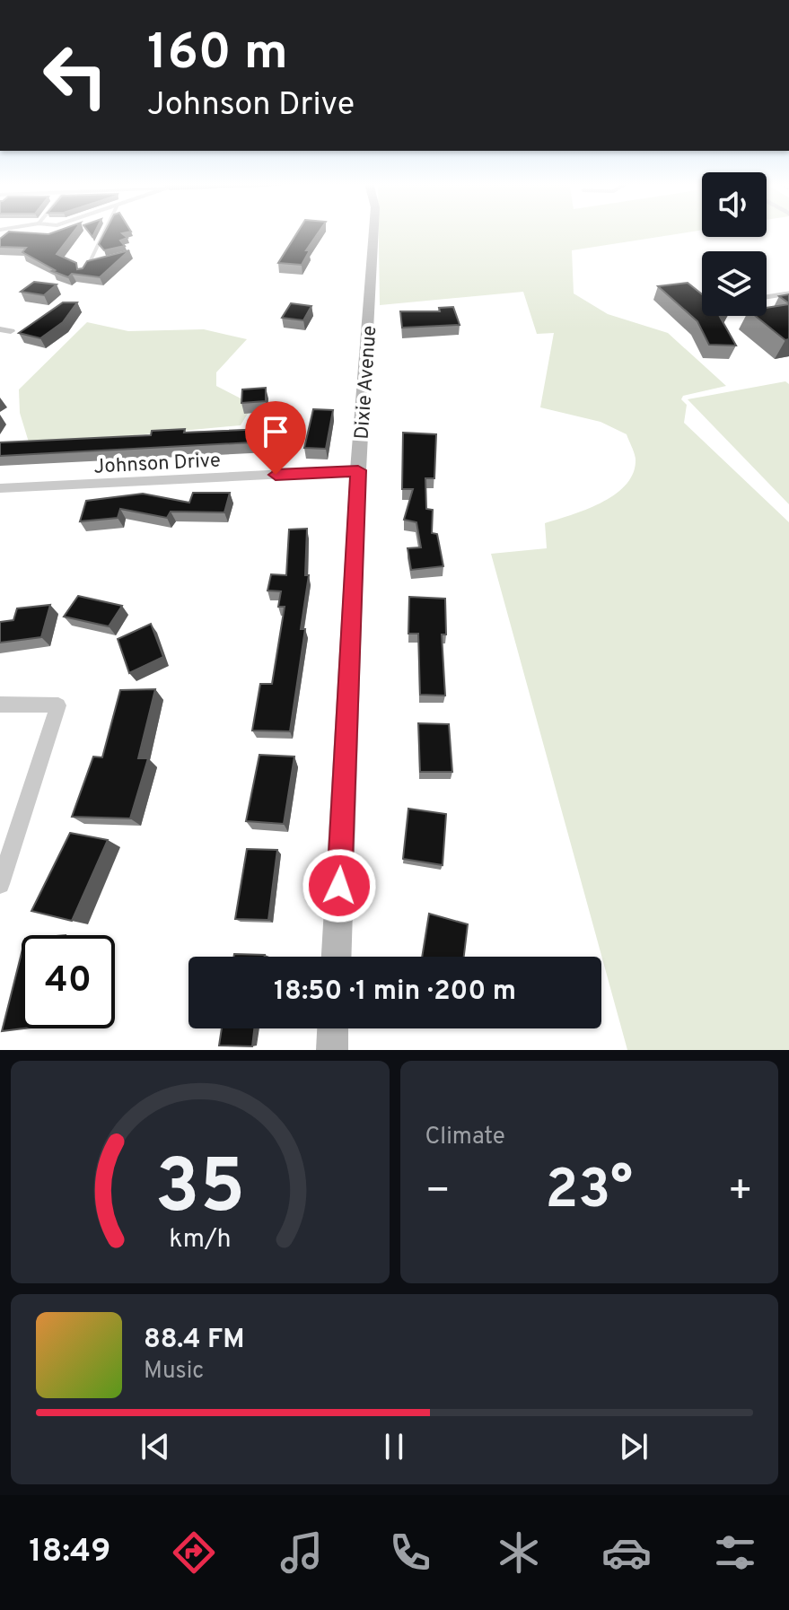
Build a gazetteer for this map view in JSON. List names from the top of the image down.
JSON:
{
  "streets": {
    "street": ["Dixie Avenue", "Johnson Drive"]
  },
  "crossings": [
    ["Dixie Avenue", "Johnson Drive"]
  ],
  "page": {
    "turn": ["160 m", "Johnson Drive"],
    "limit": "40",
    "trip": "18:50 · 1 min · 200 m",
    "tile": "Climate",
    "heat": ["−", "23°", "+"],
    "song": ["88.4 FM", "Music"],
    "tabs": "18:49",
    "gauge": ["35", "km/h"]
  }
}
